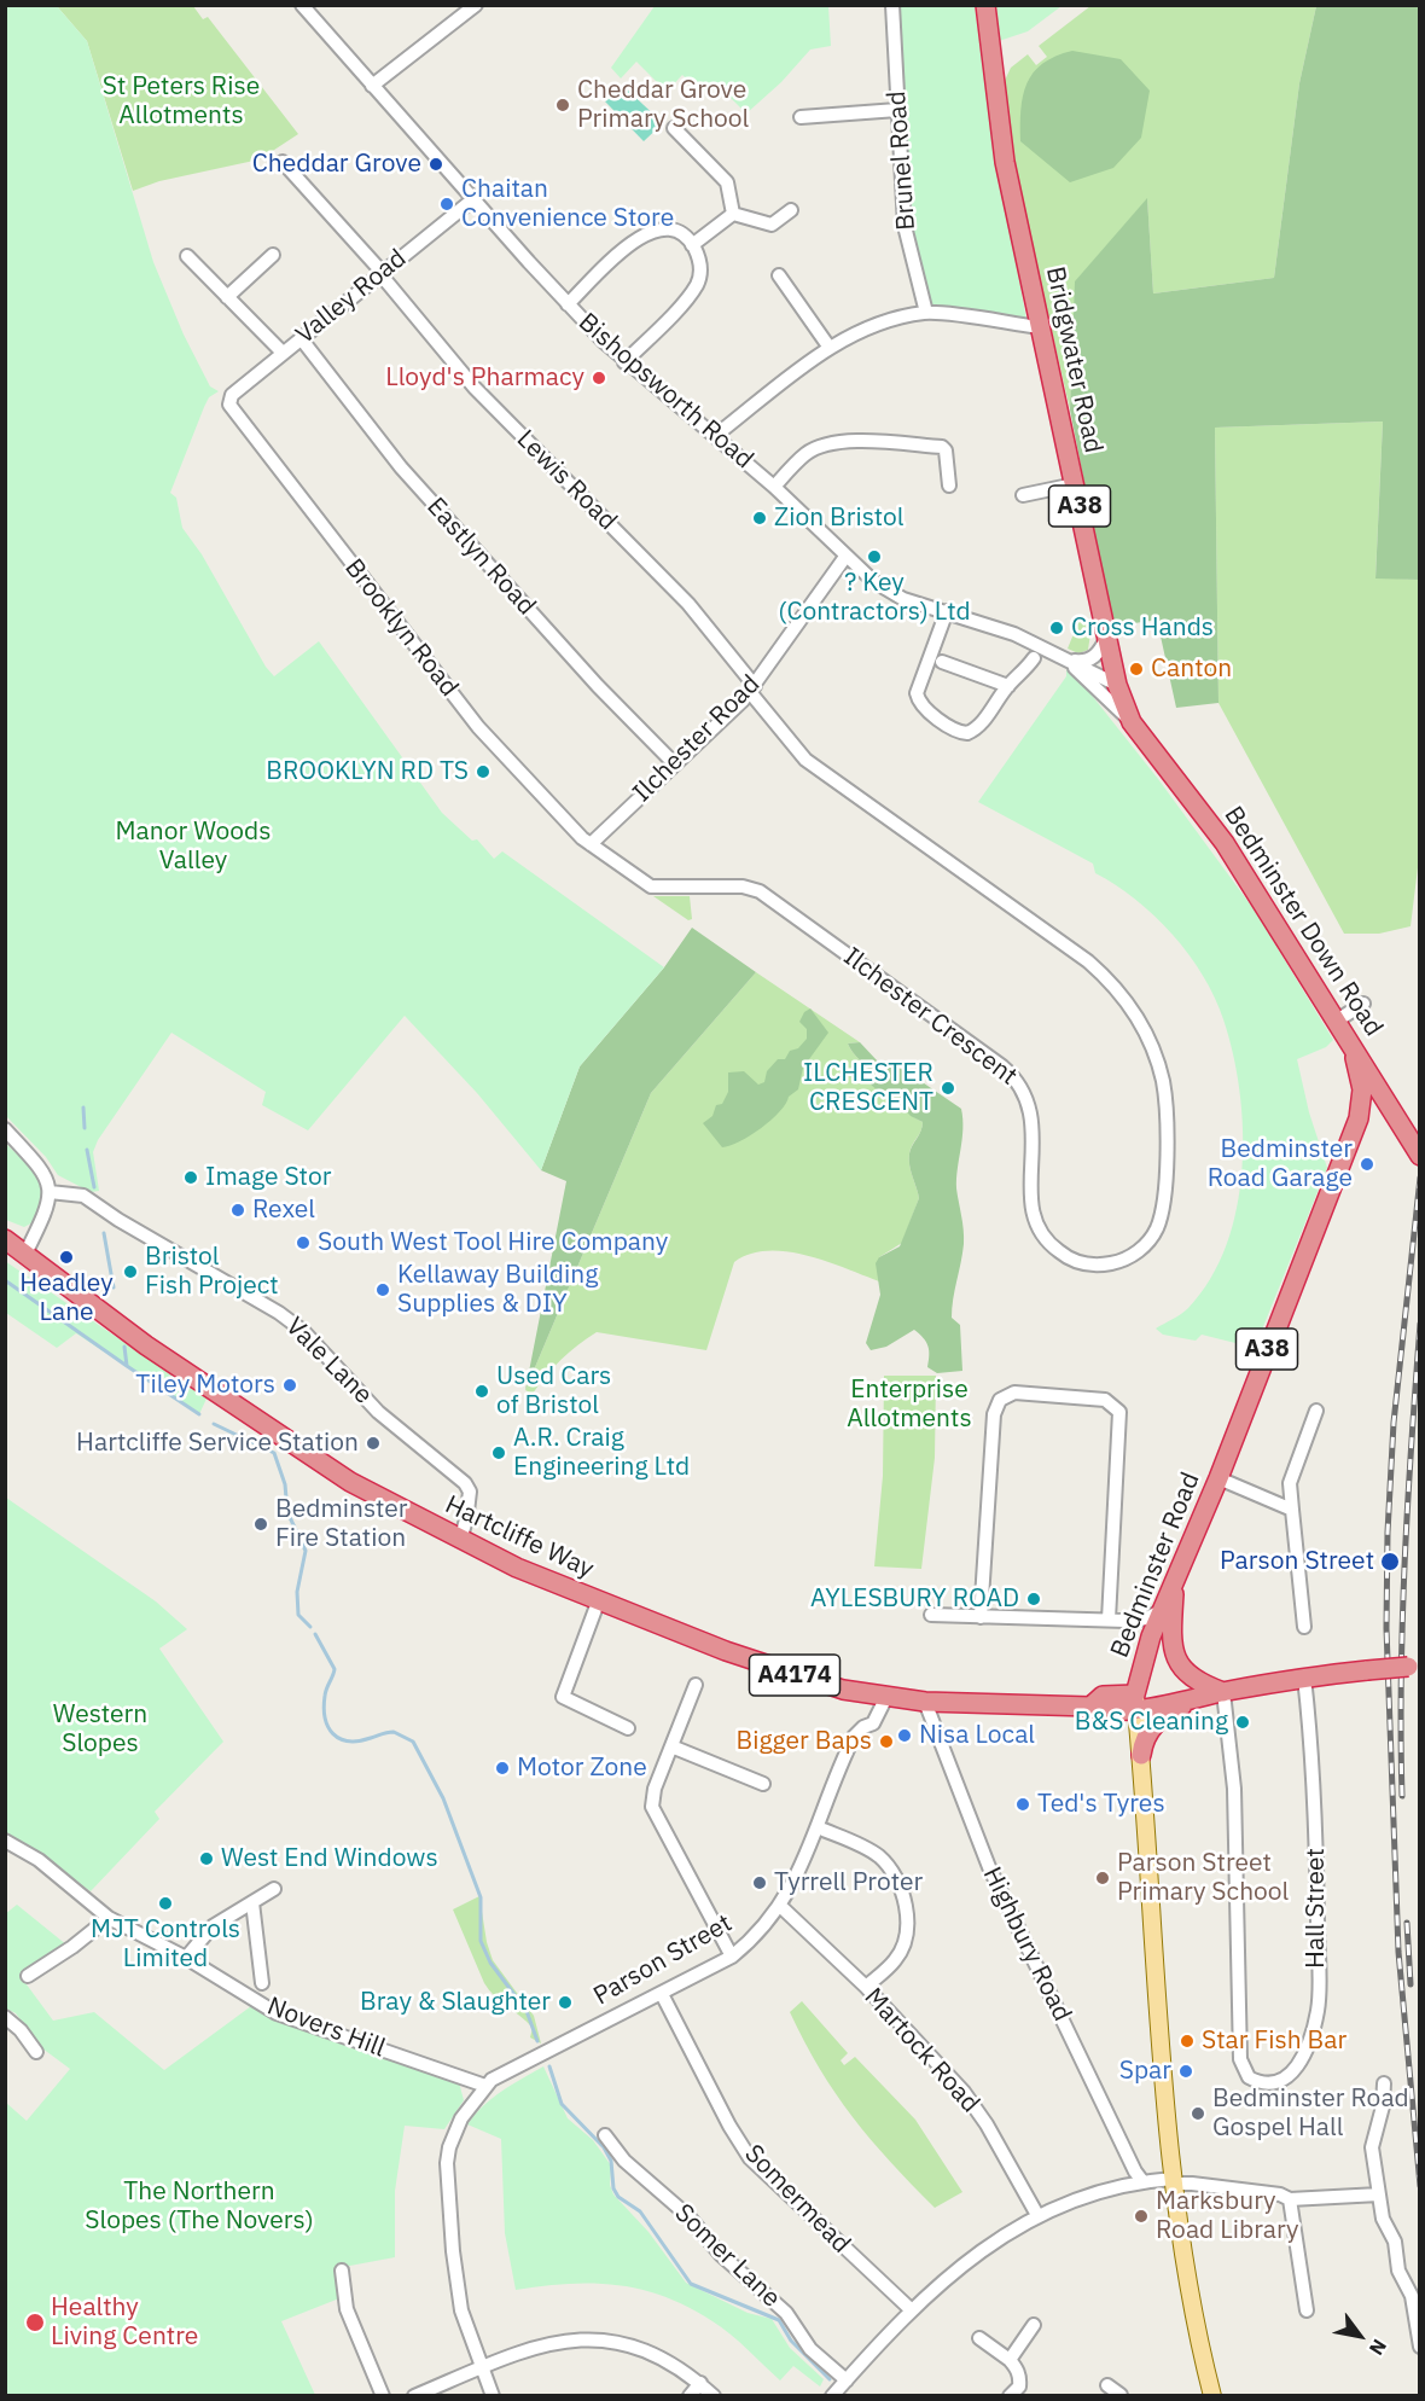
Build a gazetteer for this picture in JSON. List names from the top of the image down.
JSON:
{
  "streets": {
    "highway": [
      "Bridgwater Road",
      "A38",
      "Bedminster Down Road",
      "Hartcliffe Way",
      "Bedminster Road",
      "A4174"
    ],
    "street": [
      "Brunel Road",
      "Valley Road",
      "Bishopsworth Road",
      "Lewis Road",
      "Eastlyn Road",
      "Brooklyn Road",
      "Ilchester Road",
      "Ilchester Crescent",
      "Vale Lane",
      "Hall Street",
      "Highbury Road",
      "Parson Street",
      "Novers Hill",
      "Martock Road",
      "Somermead",
      "Somer Lane"
    ]
  },
  "crossings": [
    ["Valley Road", "Bishopsworth Road"],
    ["Valley Road", "Lewis Road"],
    ["Valley Road", "Eastlyn Road"],
    ["Valley Road", "Brooklyn Road"],
    ["Bridgwater Road", "Bishopsworth Road"],
    ["Bridgwater Road", "Bedminster Down Road"],
    ["Bishopsworth Road", "Ilchester Road"],
    ["Bishopsworth Road", "Bedminster Down Road"],
    ["Lewis Road", "Ilchester Road"],
    ["Lewis Road", "Ilchester Crescent"],
    ["A38", "Bedminster Road"],
    ["Eastlyn Road", "Ilchester Road"],
    ["Brooklyn Road", "Ilchester Road"],
    ["Brooklyn Road", "Ilchester Crescent"],
    ["Ilchester Road", "Ilchester Crescent"],
    ["Bedminster Down Road", "Bedminster Road"],
    ["Vale Lane", "Hartcliffe Way"],
    ["Hartcliffe Way", "A4174"],
    ["Bedminster Road", "A4174"],
    ["A4174", "Highbury Road"],
    ["A4174", "Parson Street"],
    ["Parson Street", "Novers Hill"],
    ["Parson Street", "Martock Road"],
    ["Parson Street", "Somermead"]
  ],
  "parks": [
    "St Peters Rise Allotments",
    "Manor Woods Valley",
    "Enterprise Allotments",
    "Western Slopes",
    "The Northern Slopes (The Novers)"
  ],
  "places": [
    "Cheddar Grove Primary School",
    "Cheddar Grove",
    "Chaitan Convenience Store",
    "Lloyd's Pharmacy",
    "Zion Bristol",
    "? Key (Contractors) Ltd",
    "Cross Hands",
    "Canton",
    "BROOKLYN RD TS",
    "ILCHESTER CRESCENT",
    "Bedminster Road Garage",
    "Image Stor",
    "Rexel",
    "South West Tool Hire Company",
    "Headley Lane",
    "Bristol Fish Project",
    "Kellaway Building Supplies & DIY",
    "Tiley Motors",
    "Used Cars of Bristol",
    "Hartcliffe Service Station",
    "A.R. Craig Engineering Ltd",
    "Bedminster Fire Station",
    "Parson Street",
    "AYLESBURY ROAD",
    "B&S Cleaning",
    "Nisa Local",
    "Bigger Baps",
    "Motor Zone",
    "Ted's Tyres",
    "West End Windows",
    "Parson Street Primary School",
    "Tyrrell Proter",
    "MJT Controls Limited",
    "Bray & Slaughter",
    "Star Fish Bar",
    "Spar",
    "Bedminster Road Gospel Hall",
    "Marksbury Road Library",
    "Healthy Living Centre"
  ],
  "north": "bottom right"
}
